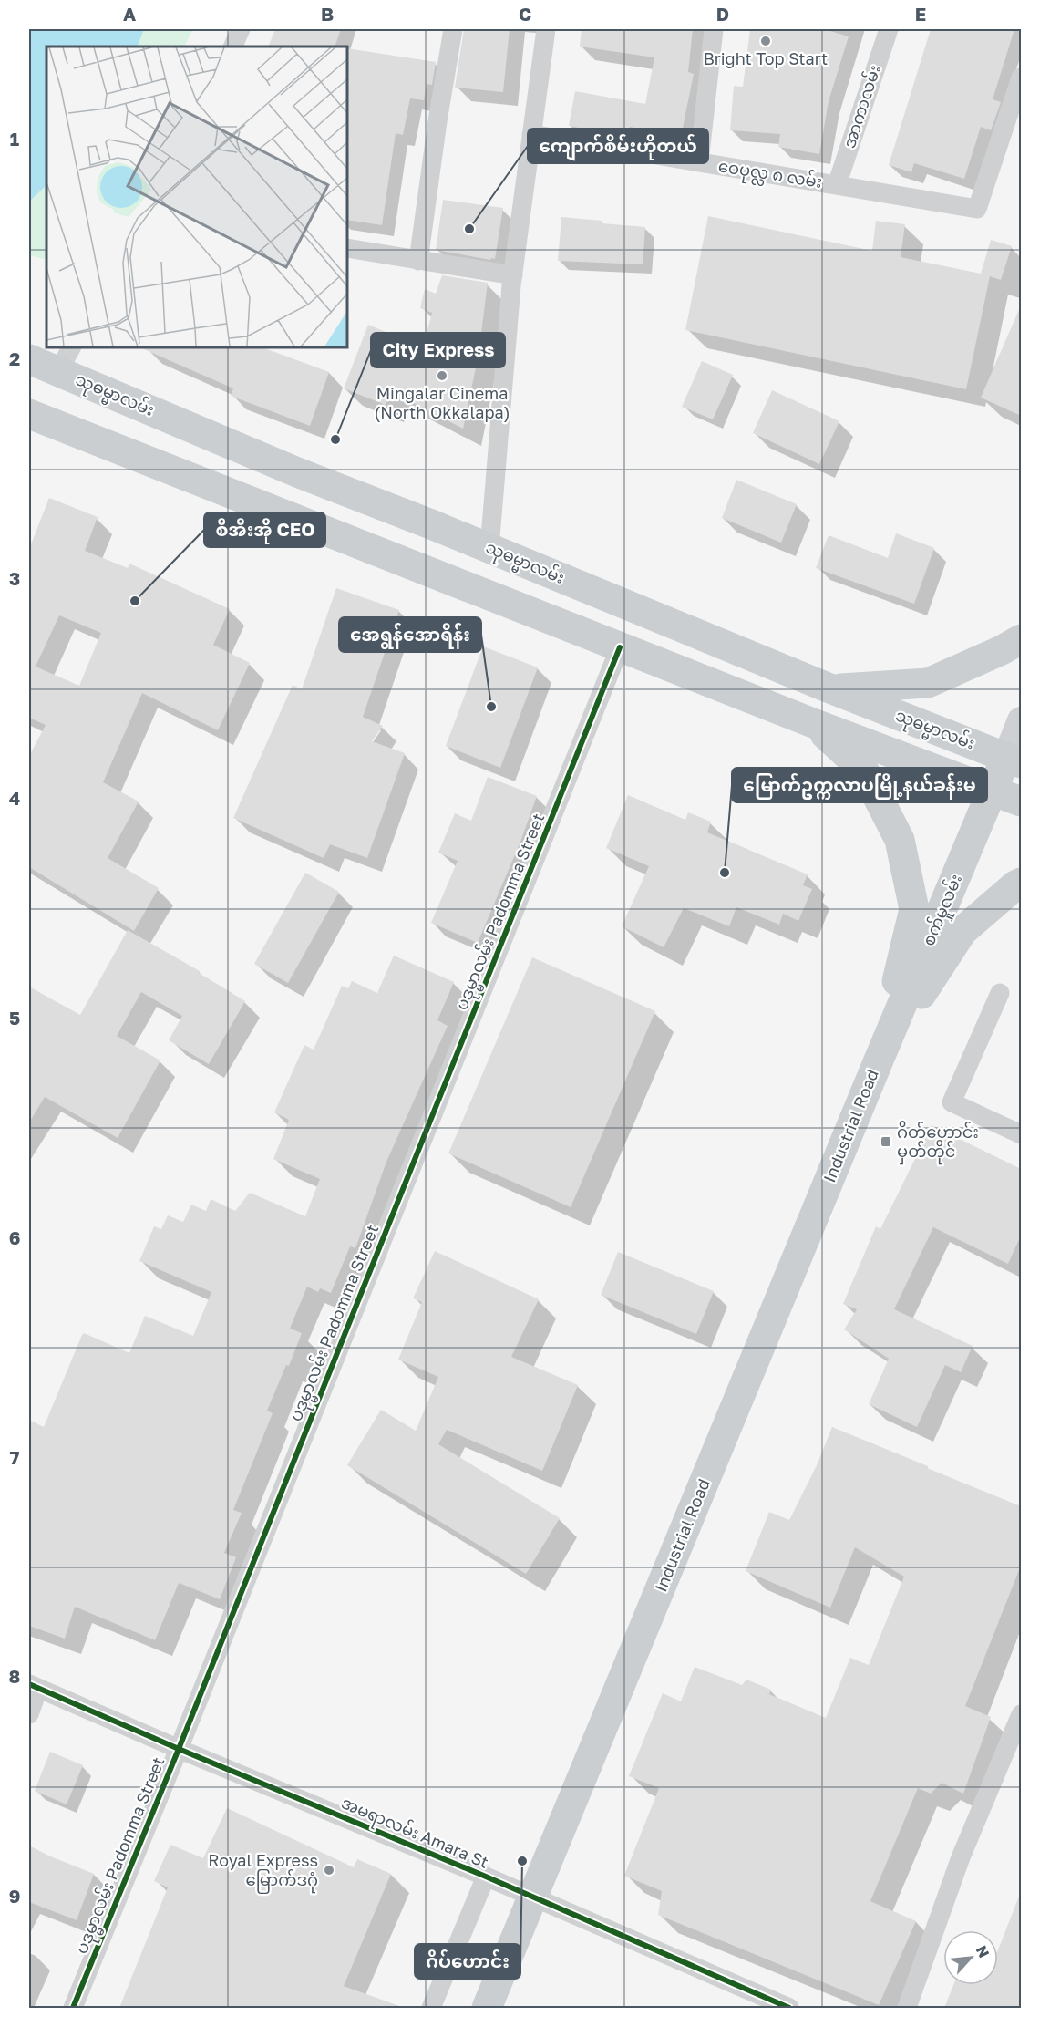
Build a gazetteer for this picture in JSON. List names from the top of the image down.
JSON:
{
  "streets": {
    "main road": ["သုဓမ္မာလမ်း", "စက်မှုလမ်း", "Industrial Road"],
    "street": [
      "အာကာလမ်း",
      "ဝေပုလ္လ ၈ လမ်း",
      "ပဒုမ္မာလမ်း Padomma Street",
      "အမရာလမ်း Amara St"
    ]
  },
  "crossings": [
    ["အာကာလမ်း", "ဝေပုလ္လ ၈ လမ်း"],
    ["သုဓမ္မာလမ်း", "စက်မှုလမ်း"],
    ["စက်မှုလမ်း", "Industrial Road"],
    ["ပဒုမ္မာလမ်း Padomma Street", "အမရာလမ်း Amara St"],
    ["Industrial Road", "အမရာလမ်း Amara St"]
  ],
  "places": {
    "other": [
      "Bright Top Start",
      "ကျောက်စိမ်းဟိုတယ်",
      "Mingalar Cinema (North Okkalapa)",
      "City Express",
      "စီအီးအို CEO",
      "အေရွန်အောရိန်း",
      "မြောက်ဥက္ကလာပမြို့နယ်ခန်းမ",
      "ဂိပ်ဟောင်း",
      "Royal Express မြောက်ဒဂုံ"
    ],
    "transit": ["ဂိတ်ဟောင်း မှတ်တိုင်"]
  },
  "north": "top right",
  "grid": {
    "columns": [
      "A",
      "B",
      "C",
      "D",
      "E"
    ],
    "rows": [
      "1",
      "2",
      "3",
      "4",
      "5",
      "6",
      "7",
      "8",
      "9"
    ]
  }
}
